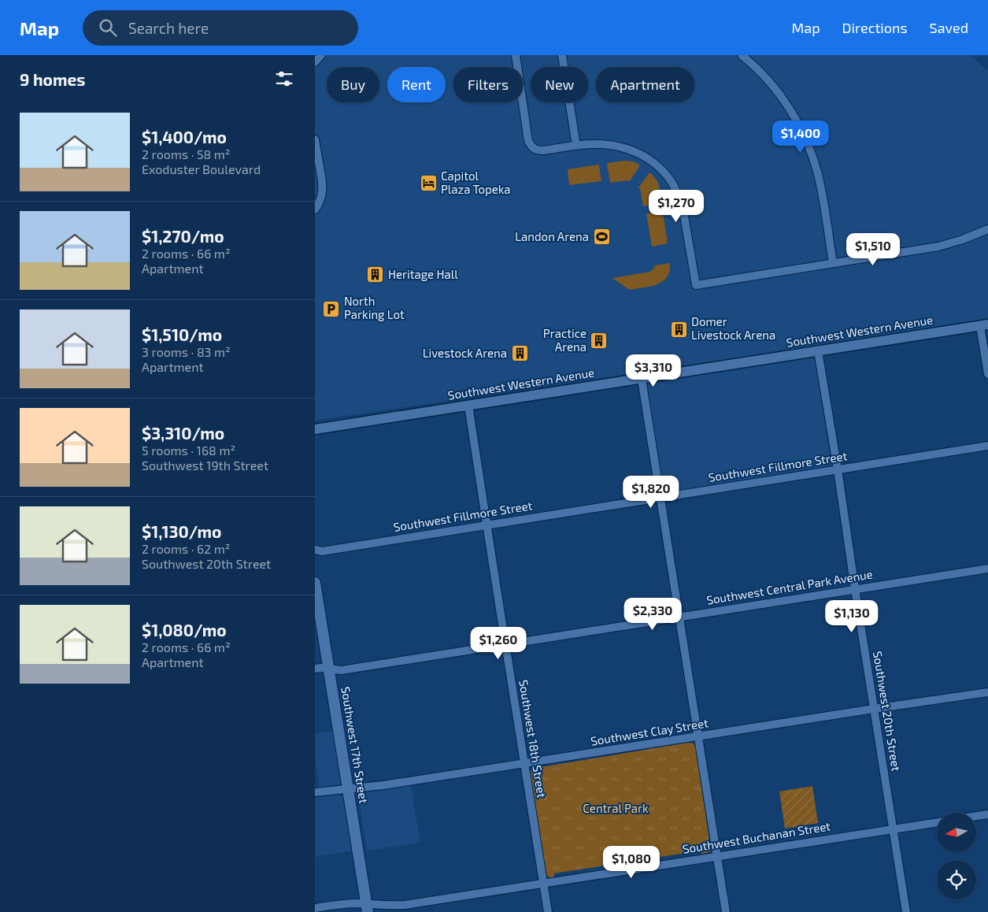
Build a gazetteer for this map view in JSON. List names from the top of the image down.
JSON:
{
  "streets": {
    "main road": ["Southwest 17th Street"],
    "street": [
      "Southwest Western Avenue",
      "Southwest Fillmore Street",
      "Southwest Central Park Avenue",
      "Southwest 20th Street",
      "Southwest Clay Street",
      "Southwest 18th Street",
      "Southwest Buchanan Street"
    ]
  },
  "crossings": [
    ["Southwest Western Avenue", "Southwest 20th Street"],
    ["Southwest Western Avenue", "Southwest 18th Street"],
    ["Southwest Fillmore Street", "Southwest 20th Street"],
    ["Southwest Fillmore Street", "Southwest 18th Street"],
    ["Southwest Central Park Avenue", "Southwest 20th Street"],
    ["Southwest Central Park Avenue", "Southwest 18th Street"],
    ["Southwest Central Park Avenue", "Southwest 17th Street"],
    ["Southwest 20th Street", "Southwest Clay Street"],
    ["Southwest 20th Street", "Southwest Buchanan Street"],
    ["Southwest Clay Street", "Southwest 18th Street"],
    ["Southwest Clay Street", "Southwest 17th Street"],
    ["Southwest 18th Street", "Southwest Buchanan Street"],
    ["Southwest 17th Street", "Southwest Buchanan Street"]
  ],
  "parks": ["Central Park"],
  "places": {
    "hotel": ["Capitol Plaza Topeka"],
    "sports": ["Landon Arena"],
    "building": [
      "Heritage Hall",
      "Domer Livestock Arena",
      "Practice Arena",
      "Livestock Arena"
    ],
    "parking": ["North Parking Lot"]
  },
  "north": "left",
  "page": {
    "header": "Map",
    "search": "Search here",
    "nav": ["Map", "Directions", "Saved"],
    "heading": "9 homes",
    "chip": [
      "Buy",
      "Rent",
      "Filters",
      "New",
      "Apartment"
    ],
    "list": [
      {
        "name": "$1,400/mo",
        "note": "2 rooms · 58 m² · Exoduster Boulevard"
      },
      {
        "name": "$1,270/mo",
        "note": "2 rooms · 66 m² · Apartment"
      },
      {
        "name": "$1,510/mo",
        "note": "3 rooms · 83 m² · Apartment"
      },
      {
        "name": "$3,310/mo",
        "note": "5 rooms · 168 m² · Southwest 19th Street"
      },
      {
        "name": "$1,130/mo",
        "note": "2 rooms · 62 m² · Southwest 20th Street"
      },
      {
        "name": "$1,080/mo",
        "note": "2 rooms · 66 m² · Apartment"
      }
    ],
    "price": [
      "$1,400",
      "$1,270",
      "$1,510",
      "$3,310",
      "$1,820",
      "$2,330",
      "$1,130",
      "$1,260",
      "$1,080"
    ]
  }
}
